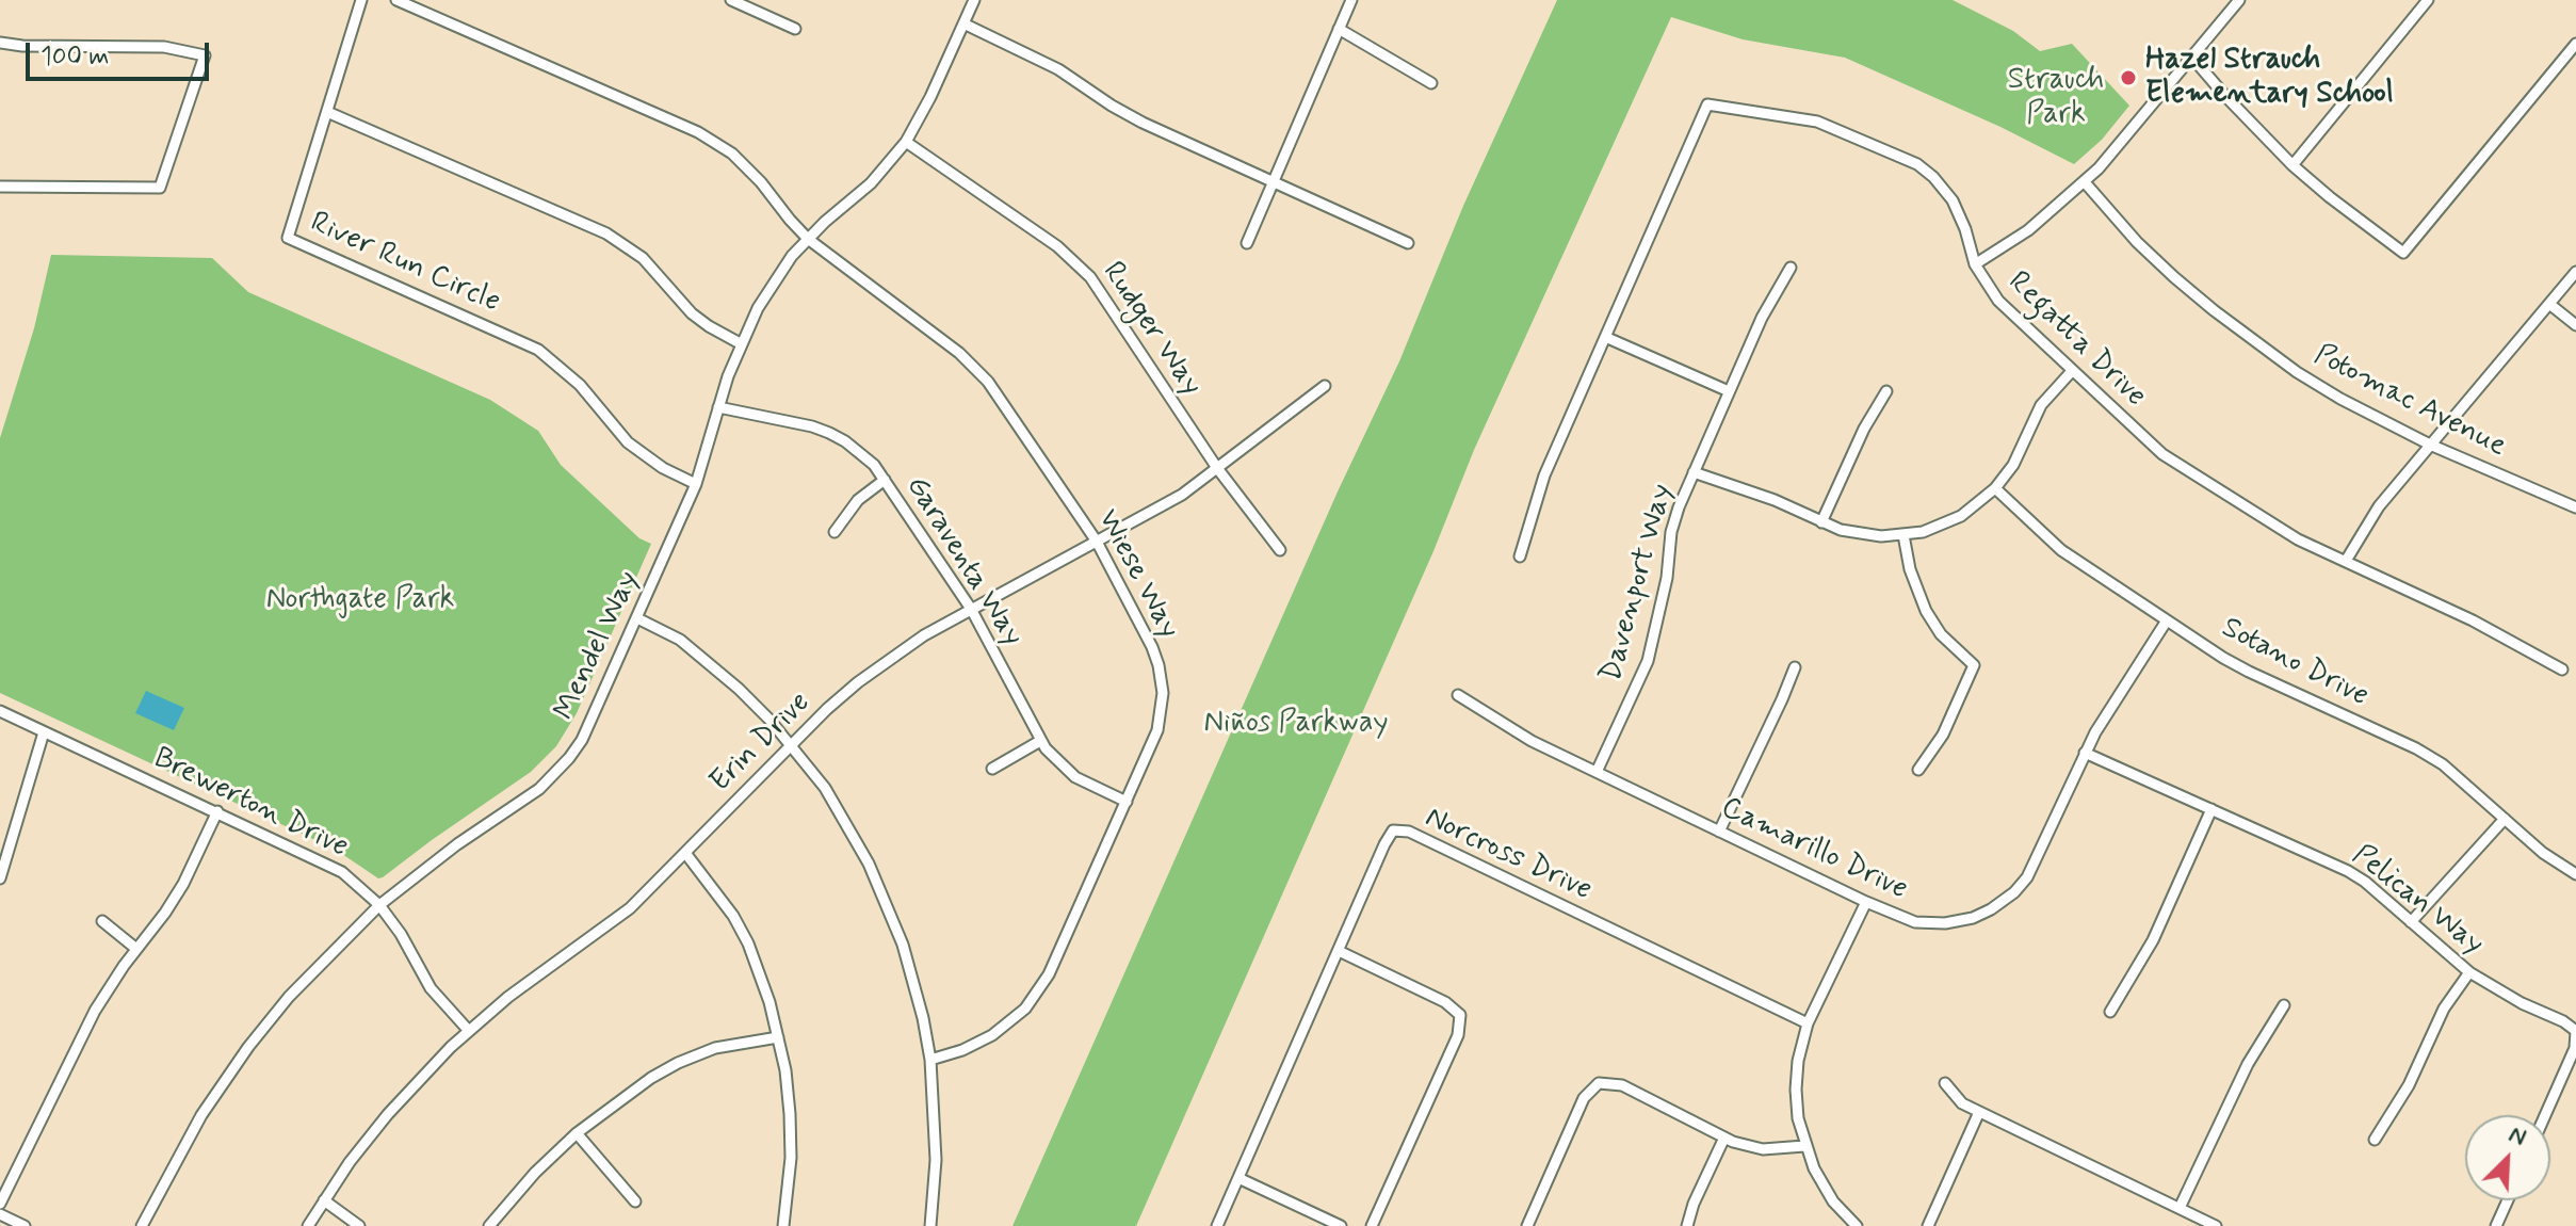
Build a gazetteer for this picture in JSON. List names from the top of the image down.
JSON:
{
  "streets": {
    "street": [
      "River Run Circle",
      "Rudger Way",
      "Regatta Drive",
      "Potomac Avenue",
      "Garaventa Way",
      "Wiese Way",
      "Davenport Way",
      "Mendel Way",
      "Sotano Drive",
      "Erin Drive",
      "Brewerton Drive",
      "Camarillo Drive",
      "Norcross Drive",
      "Pelican Way"
    ]
  },
  "crossings": [
    ["River Run Circle", "Mendel Way"],
    ["Rudger Way", "Mendel Way"],
    ["Rudger Way", "Erin Drive"],
    ["Garaventa Way", "Wiese Way"],
    ["Garaventa Way", "Mendel Way"],
    ["Garaventa Way", "Erin Drive"],
    ["Wiese Way", "Mendel Way"],
    ["Wiese Way", "Erin Drive"],
    ["Davenport Way", "Camarillo Drive"],
    ["Mendel Way", "Brewerton Drive"],
    ["Sotano Drive", "Camarillo Drive"],
    ["Erin Drive", "Brewerton Drive"],
    ["Camarillo Drive", "Pelican Way"]
  ],
  "parks": ["Strauch Park", "Northgate Park", "Niños Parkway"],
  "places": ["Hazel Strauch Elementary School"],
  "scale_bar": "100 m",
  "north": "top right"
}
